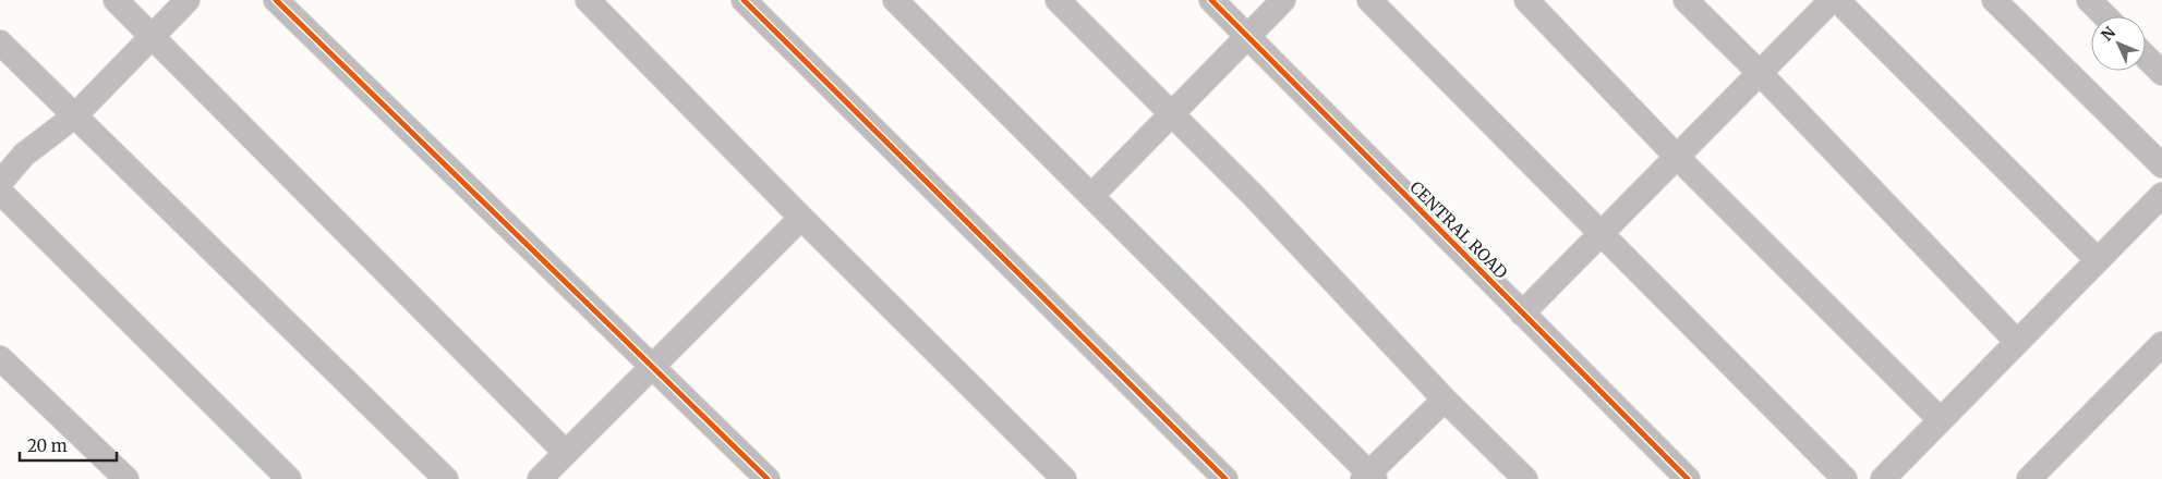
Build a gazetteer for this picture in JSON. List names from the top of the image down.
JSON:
{
  "streets": {
    "street": ["CENTRAL ROAD"]
  },
  "scale_bar": "20 m",
  "north": "top left"
}
